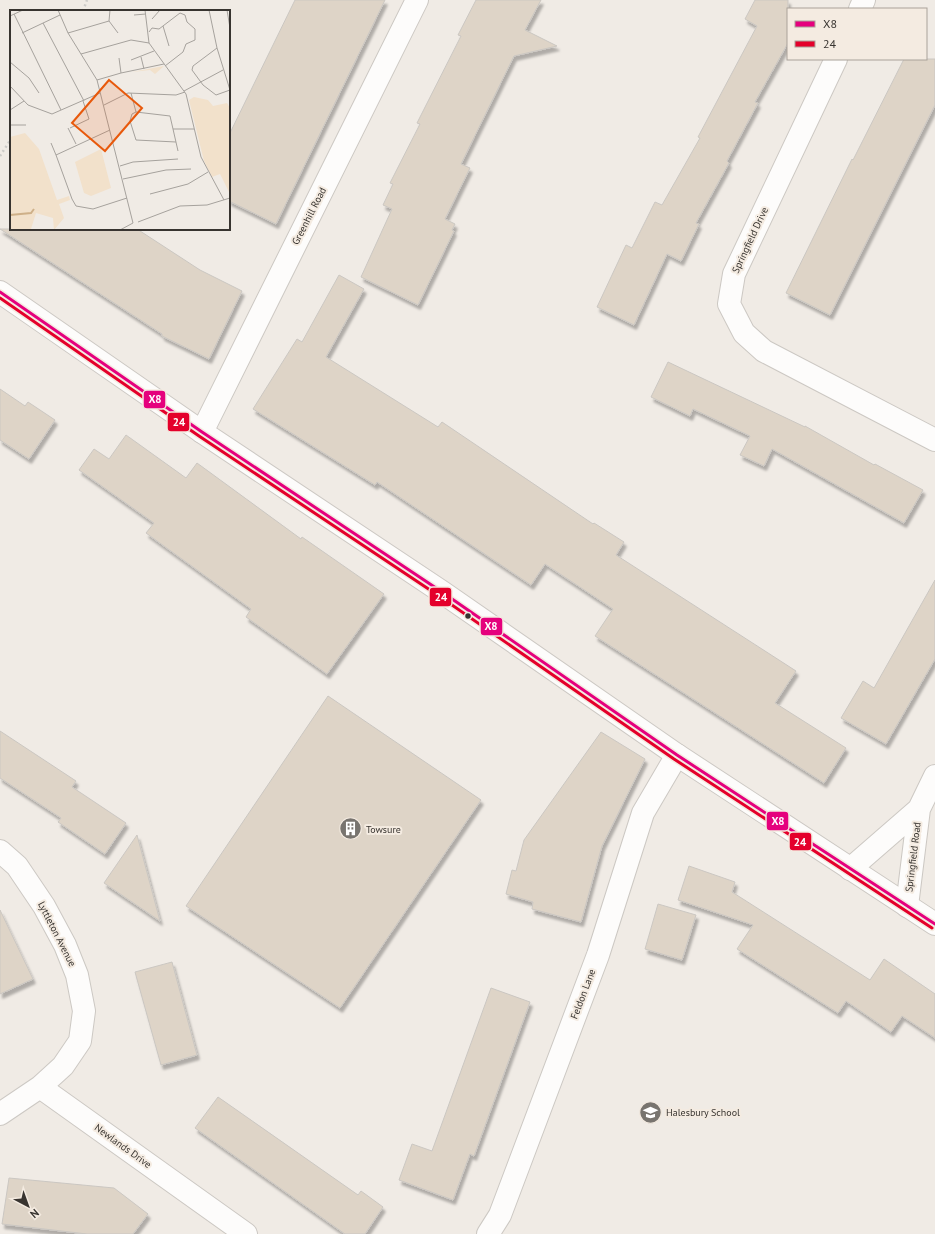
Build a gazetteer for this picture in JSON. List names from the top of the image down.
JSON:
{
  "streets": {
    "street": [
      "Greenhill Road",
      "Springfield Drive",
      "Springfield Road",
      "Lyttleton Avenue",
      "Feldon Lane",
      "Newlands Drive"
    ]
  },
  "crossings": [
    ["Lyttleton Avenue", "Newlands Drive"]
  ],
  "places": {
    "building": ["Towsure"],
    "school or university": ["Halesbury School"]
  },
  "lines": ["transit line X8", "transit line 24"],
  "legend": ["X8", "24"],
  "north": "bottom right"
}
